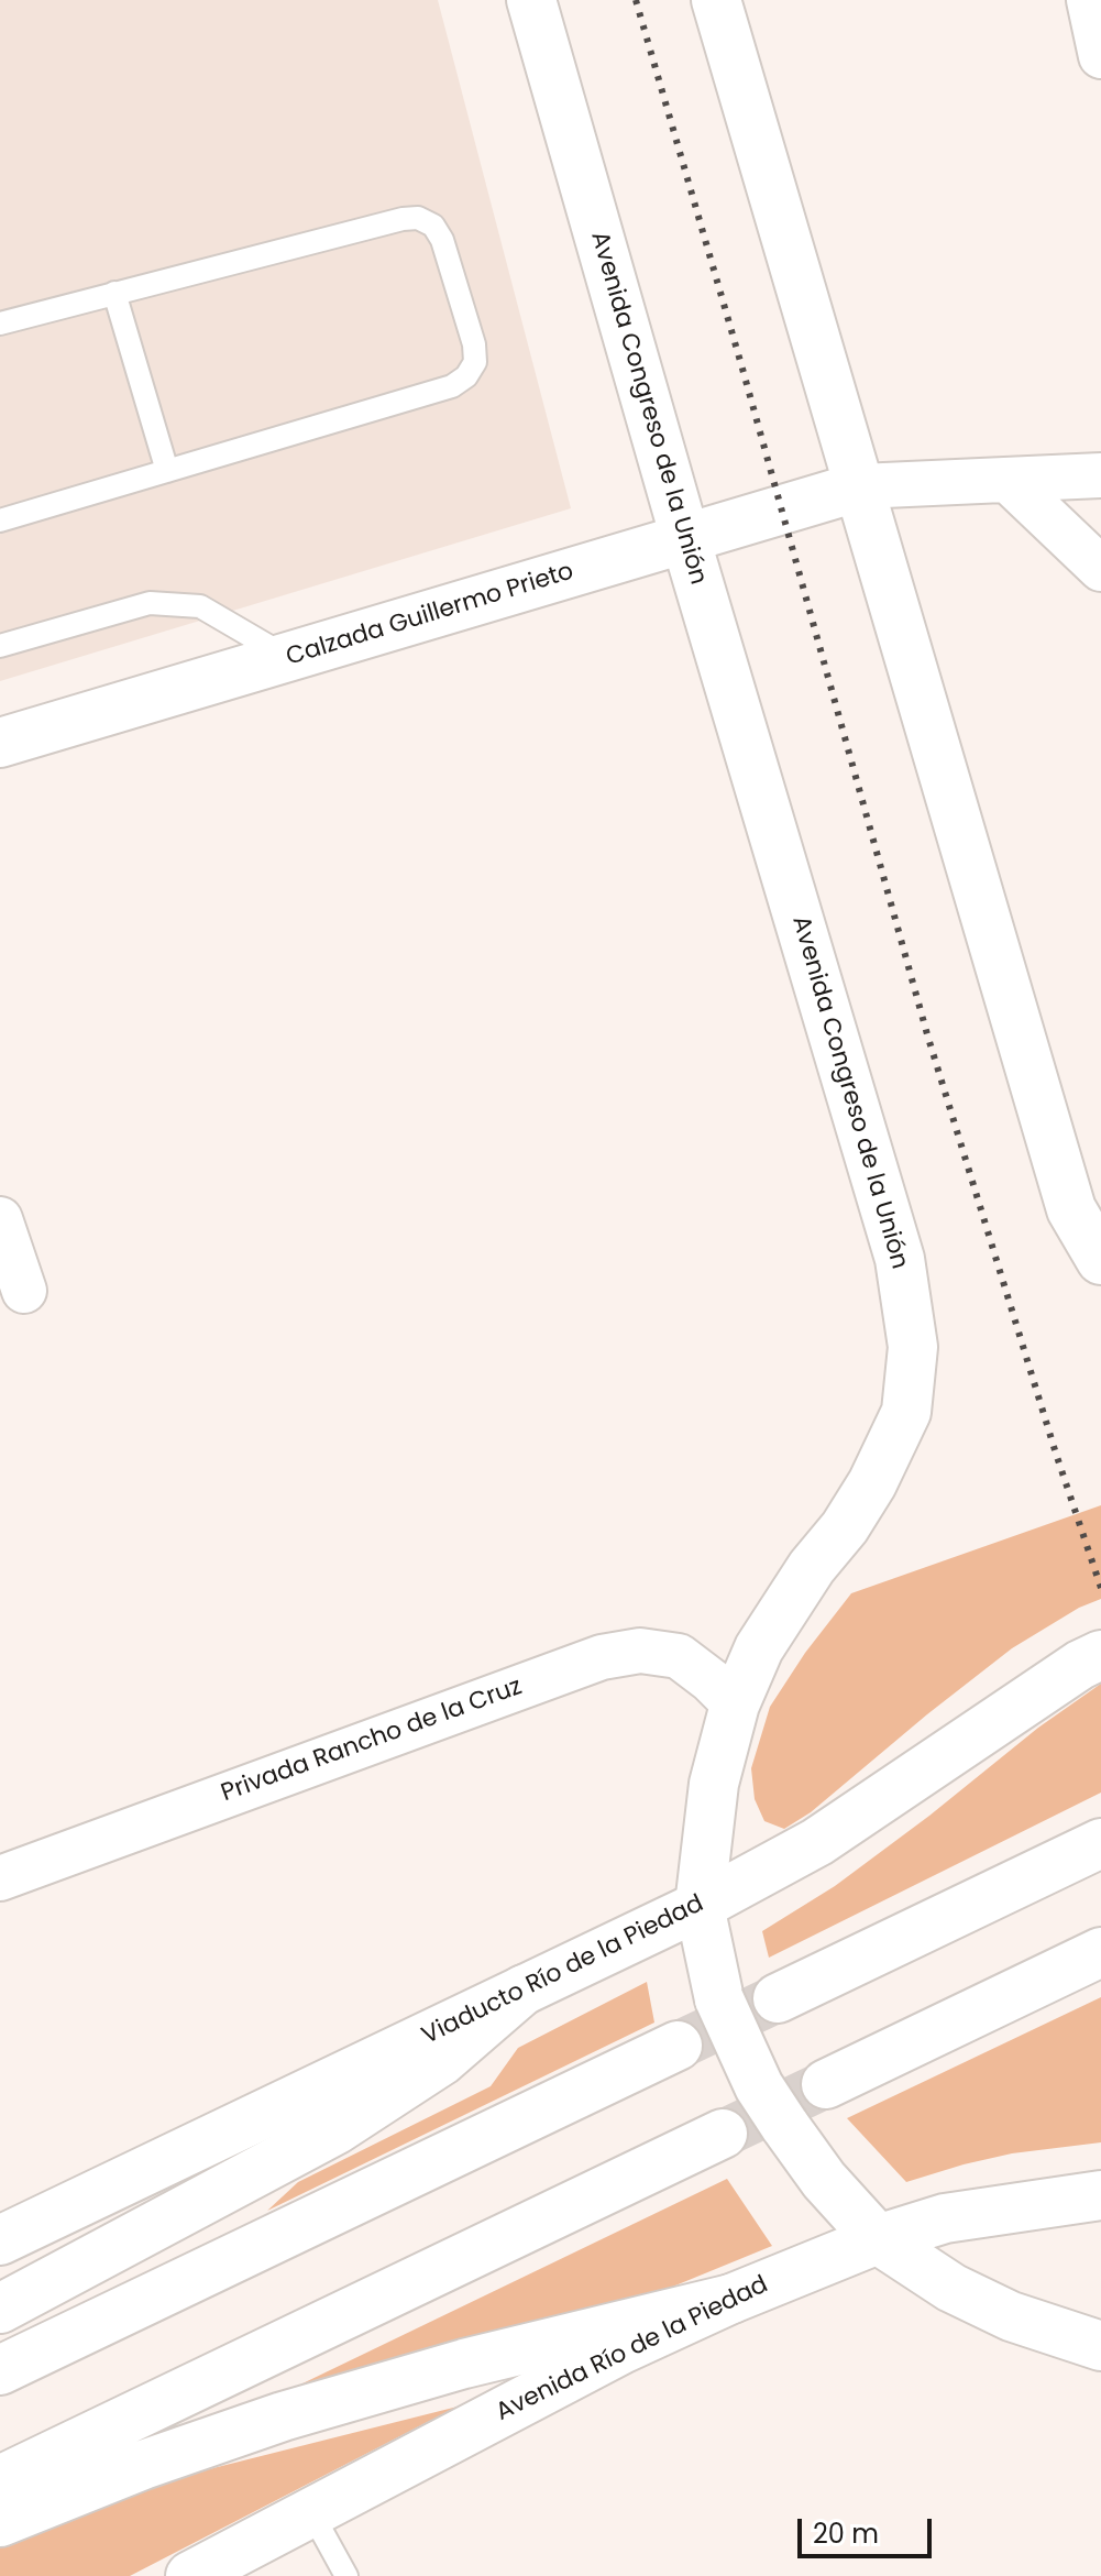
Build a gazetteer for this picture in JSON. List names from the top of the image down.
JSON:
{
  "streets": {
    "main road": [
      "Avenida Congreso de la Unión",
      "Calzada Guillermo Prieto",
      "Viaducto Río de la Piedad",
      "Avenida Río de la Piedad"
    ],
    "street": ["Privada Rancho de la Cruz"]
  },
  "crossings": [
    ["Avenida Congreso de la Unión", "Calzada Guillermo Prieto"],
    ["Avenida Congreso de la Unión", "Privada Rancho de la Cruz"],
    ["Avenida Congreso de la Unión", "Viaducto Río de la Piedad"],
    ["Avenida Congreso de la Unión", "Avenida Río de la Piedad"]
  ],
  "scale_bar": "20 m"
}
